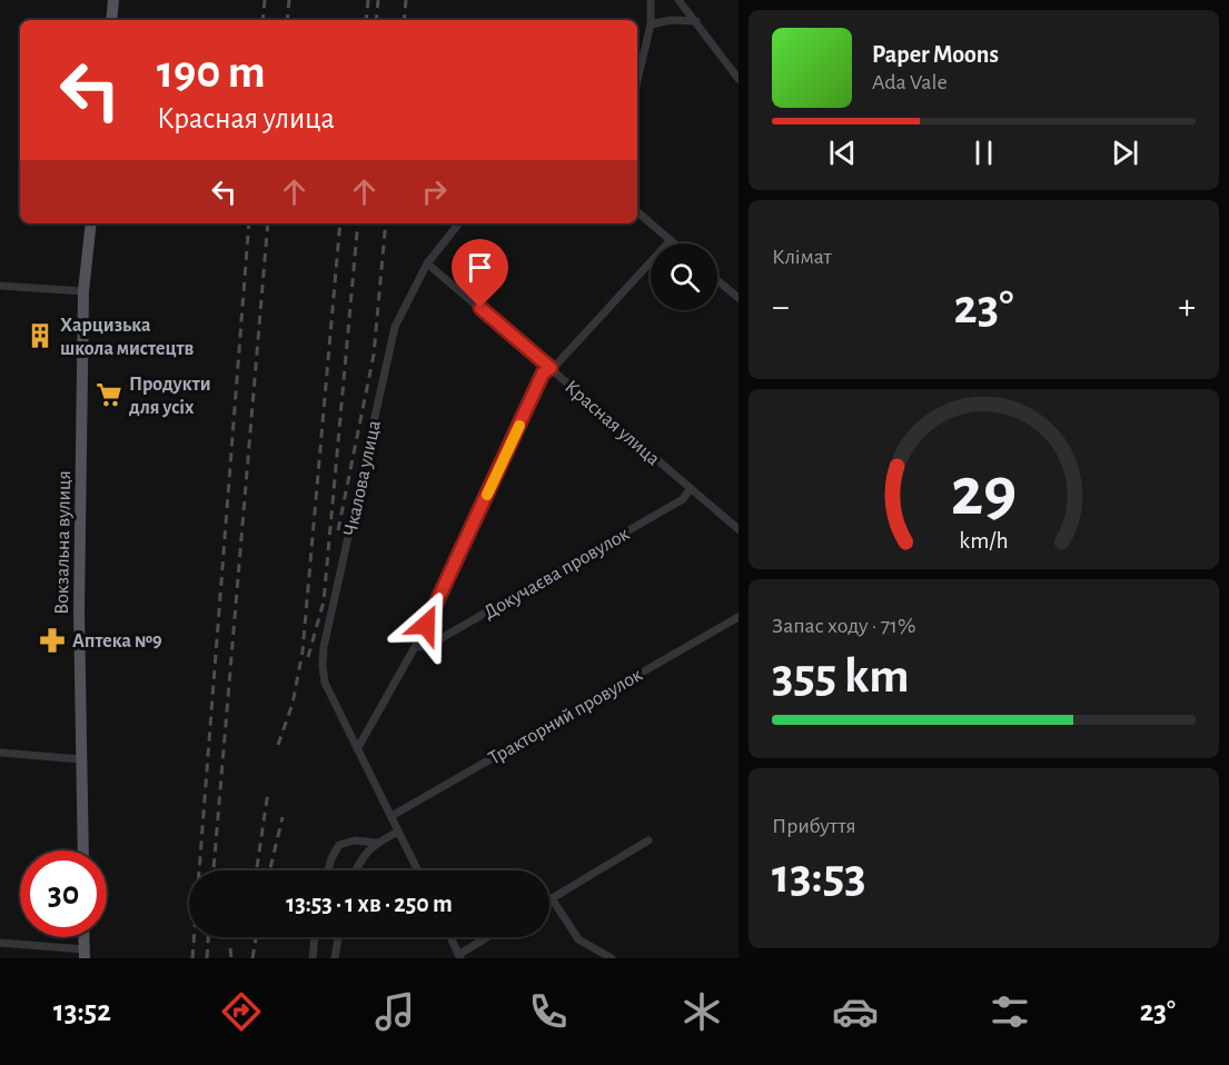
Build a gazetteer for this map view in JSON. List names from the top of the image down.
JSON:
{
  "streets": {
    "main road": ["Вокзальна вулиця"],
    "street": [
      "Красная улица",
      "Чкалова улица",
      "Докучаєва провулок",
      "Тракторний провулок"
    ]
  },
  "crossings": [
    ["Красная улица", "Чкалова улица"],
    ["Красная улица", "Докучаєва провулок"],
    ["Чкалова улица", "Тракторний провулок"]
  ],
  "places": {
    "building": ["Харцизька школа мистецтв"],
    "supermarket": ["Продукти для усіх"],
    "pharmacy": ["Аптека №9"]
  },
  "page": {
    "turn": ["190 m", "Красная улица"],
    "song": ["Paper Moons", "Ada Vale"],
    "tile": [
      "Клімат",
      ["Запас ходу · 71%", "355 km"],
      ["Прибуття", "13:53"]
    ],
    "heat": ["−", "23°", "+"],
    "limit": "30",
    "trip": "13:53 · 1 хв · 250 m",
    "tabs": ["13:52", "23°"],
    "gauge": ["29", "km/h"]
  }
}
